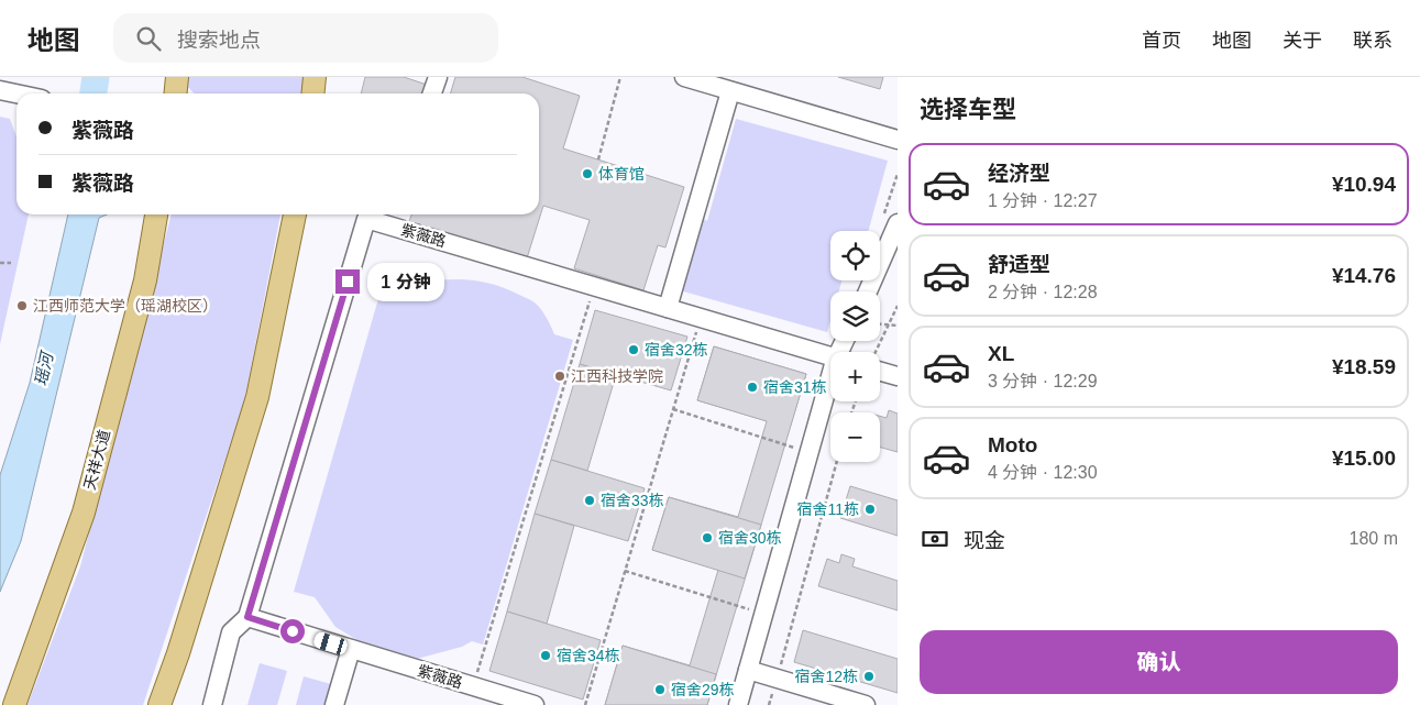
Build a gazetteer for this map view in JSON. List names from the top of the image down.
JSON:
{
  "streets": {
    "main road": ["天祥大道"],
    "street": ["紫薇路"]
  },
  "water": ["瑶河"],
  "places": [
    "体育馆",
    "江西师范大学（瑶湖校区）",
    "宿舍32栋",
    "江西科技学院",
    "宿舍31栋",
    "宿舍33栋",
    "宿舍11栋",
    "宿舍30栋",
    "宿舍34栋",
    "宿舍12栋",
    "宿舍29栋"
  ],
  "page": {
    "header": "地图",
    "search": "搜索地点",
    "nav": [
      "首页",
      "地图",
      "关于",
      "联系"
    ],
    "heading": "选择车型",
    "banner": ["紫薇路", "紫薇路"],
    "list": [
      {
        "name": "经济型",
        "note": "1 分钟 · 12:27",
        "value": "¥10.94"
      },
      {
        "name": "舒适型",
        "note": "2 分钟 · 12:28",
        "value": "¥14.76"
      },
      {
        "name": "XL",
        "note": "3 分钟 · 12:29",
        "value": "¥18.59"
      },
      {
        "name": "Moto",
        "note": "4 分钟 · 12:30",
        "value": "¥15.00"
      }
    ],
    "map_buttons": ["+", "−"],
    "bubble": "1 分钟",
    "pay": ["现金", "180 m"],
    "buttons": "确认"
  }
}
